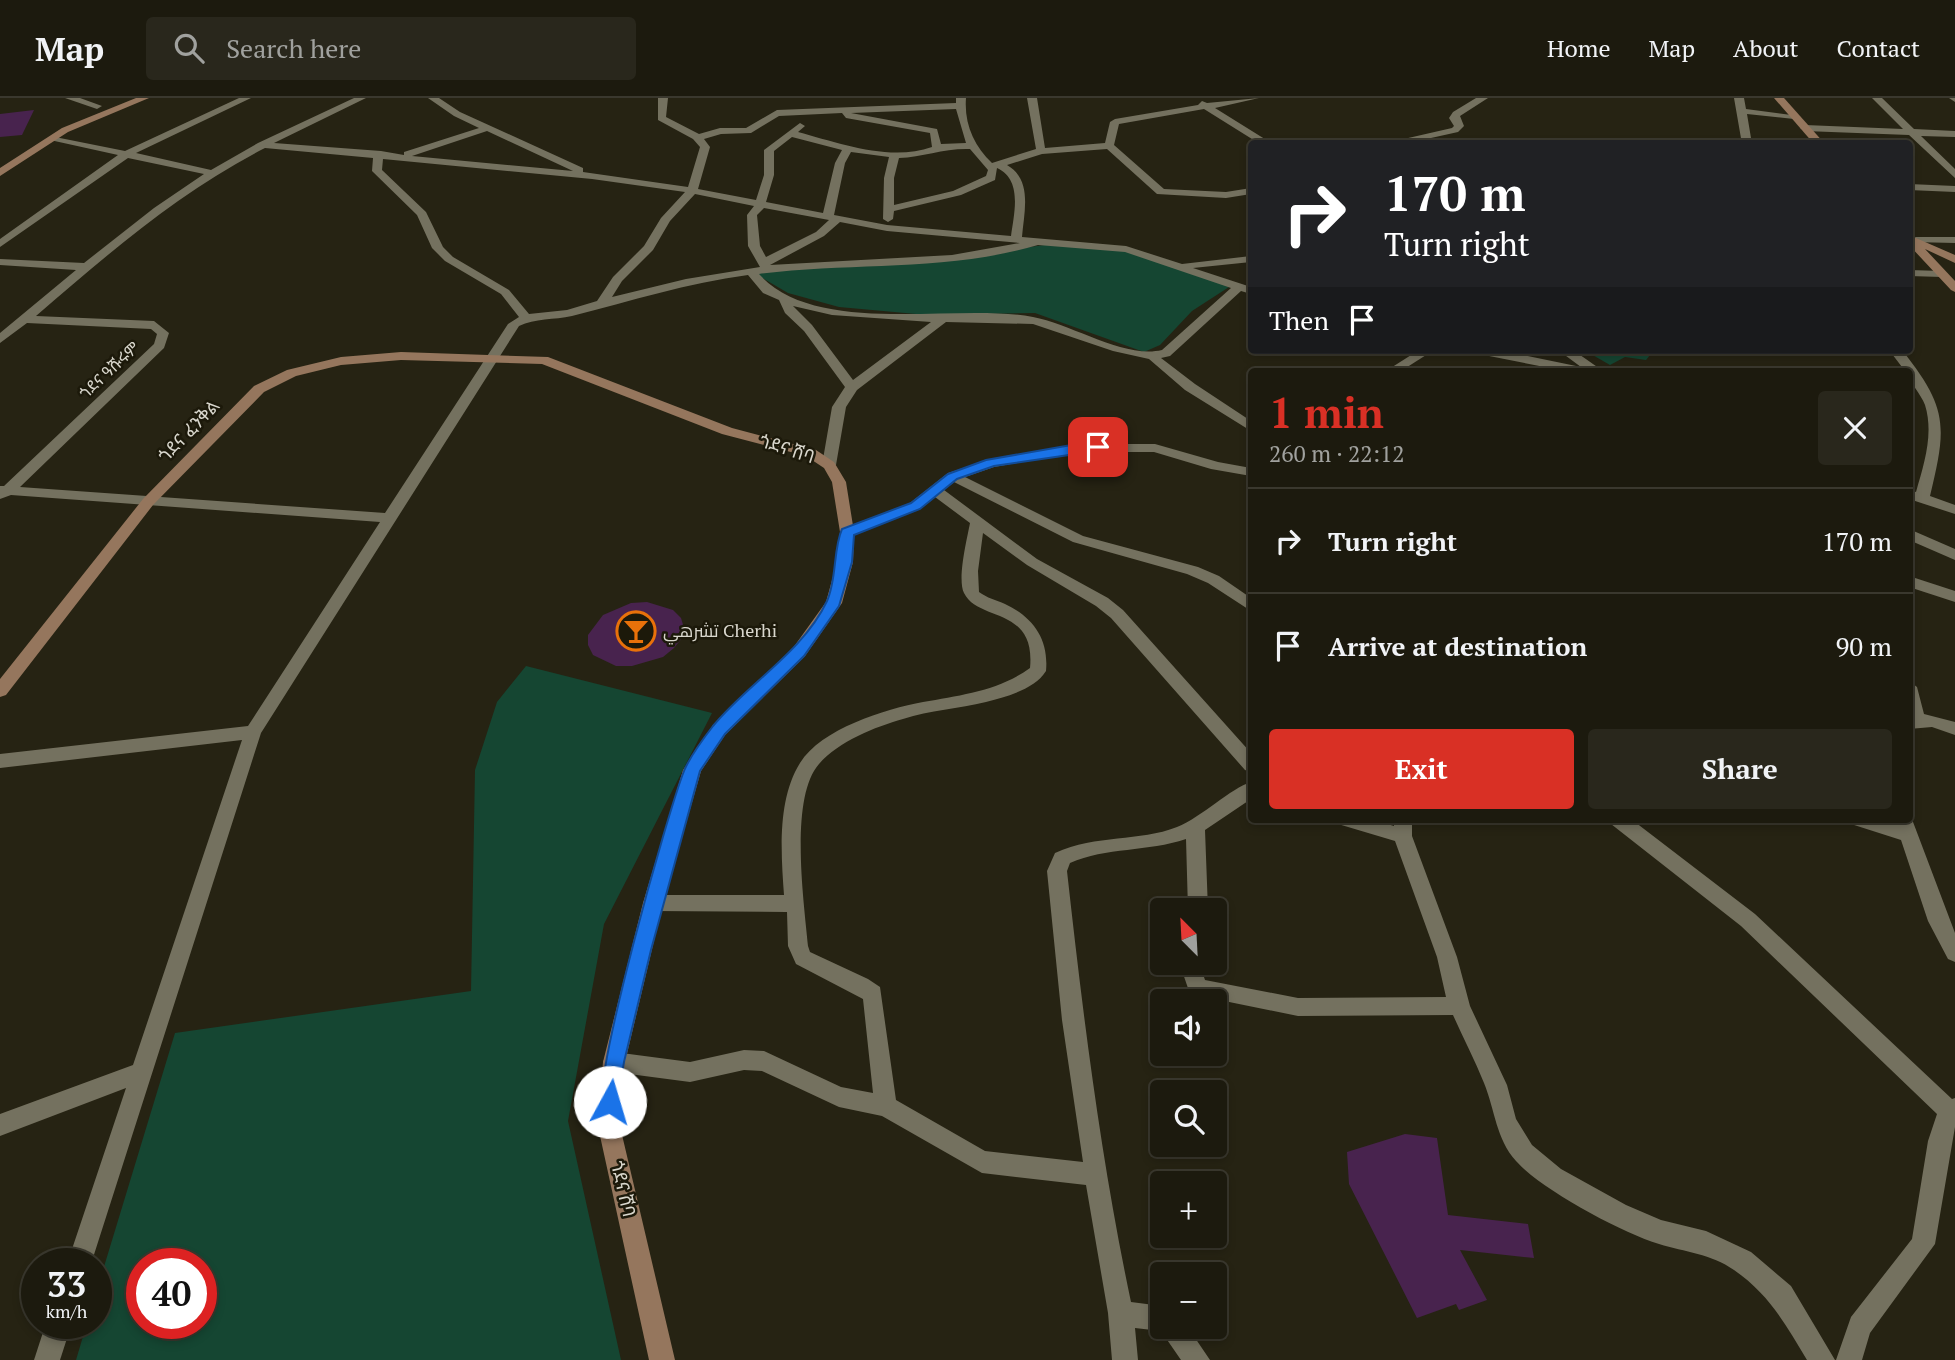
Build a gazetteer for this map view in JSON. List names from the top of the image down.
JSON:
{
  "streets": {
    "street": ["ጎደና ዓሹሩም", "ጎደና ፈንቅል", "ጎደና ሸባ"]
  },
  "crossings": [
    ["ጎደና ፈንቅል", "ጎደና ሸባ"]
  ],
  "places": {
    "bar": ["تشرهي Cherhi"]
  },
  "north": "top left",
  "page": {
    "header": "Map",
    "search": "Search here",
    "nav": [
      "Home",
      "Map",
      "About",
      "Contact"
    ],
    "turn": ["170 m", "Turn right"],
    "then": "Then",
    "heading": ["1 min", "260 m · 22:12"],
    "list": [
      {
        "name": "Turn right",
        "value": "170 m"
      },
      {
        "name": "Arrive at destination",
        "value": "90 m"
      }
    ],
    "buttons": ["Exit", "Share"],
    "map_buttons": ["+", "−"],
    "speed": "33 km/h",
    "limit": "40"
  }
}
